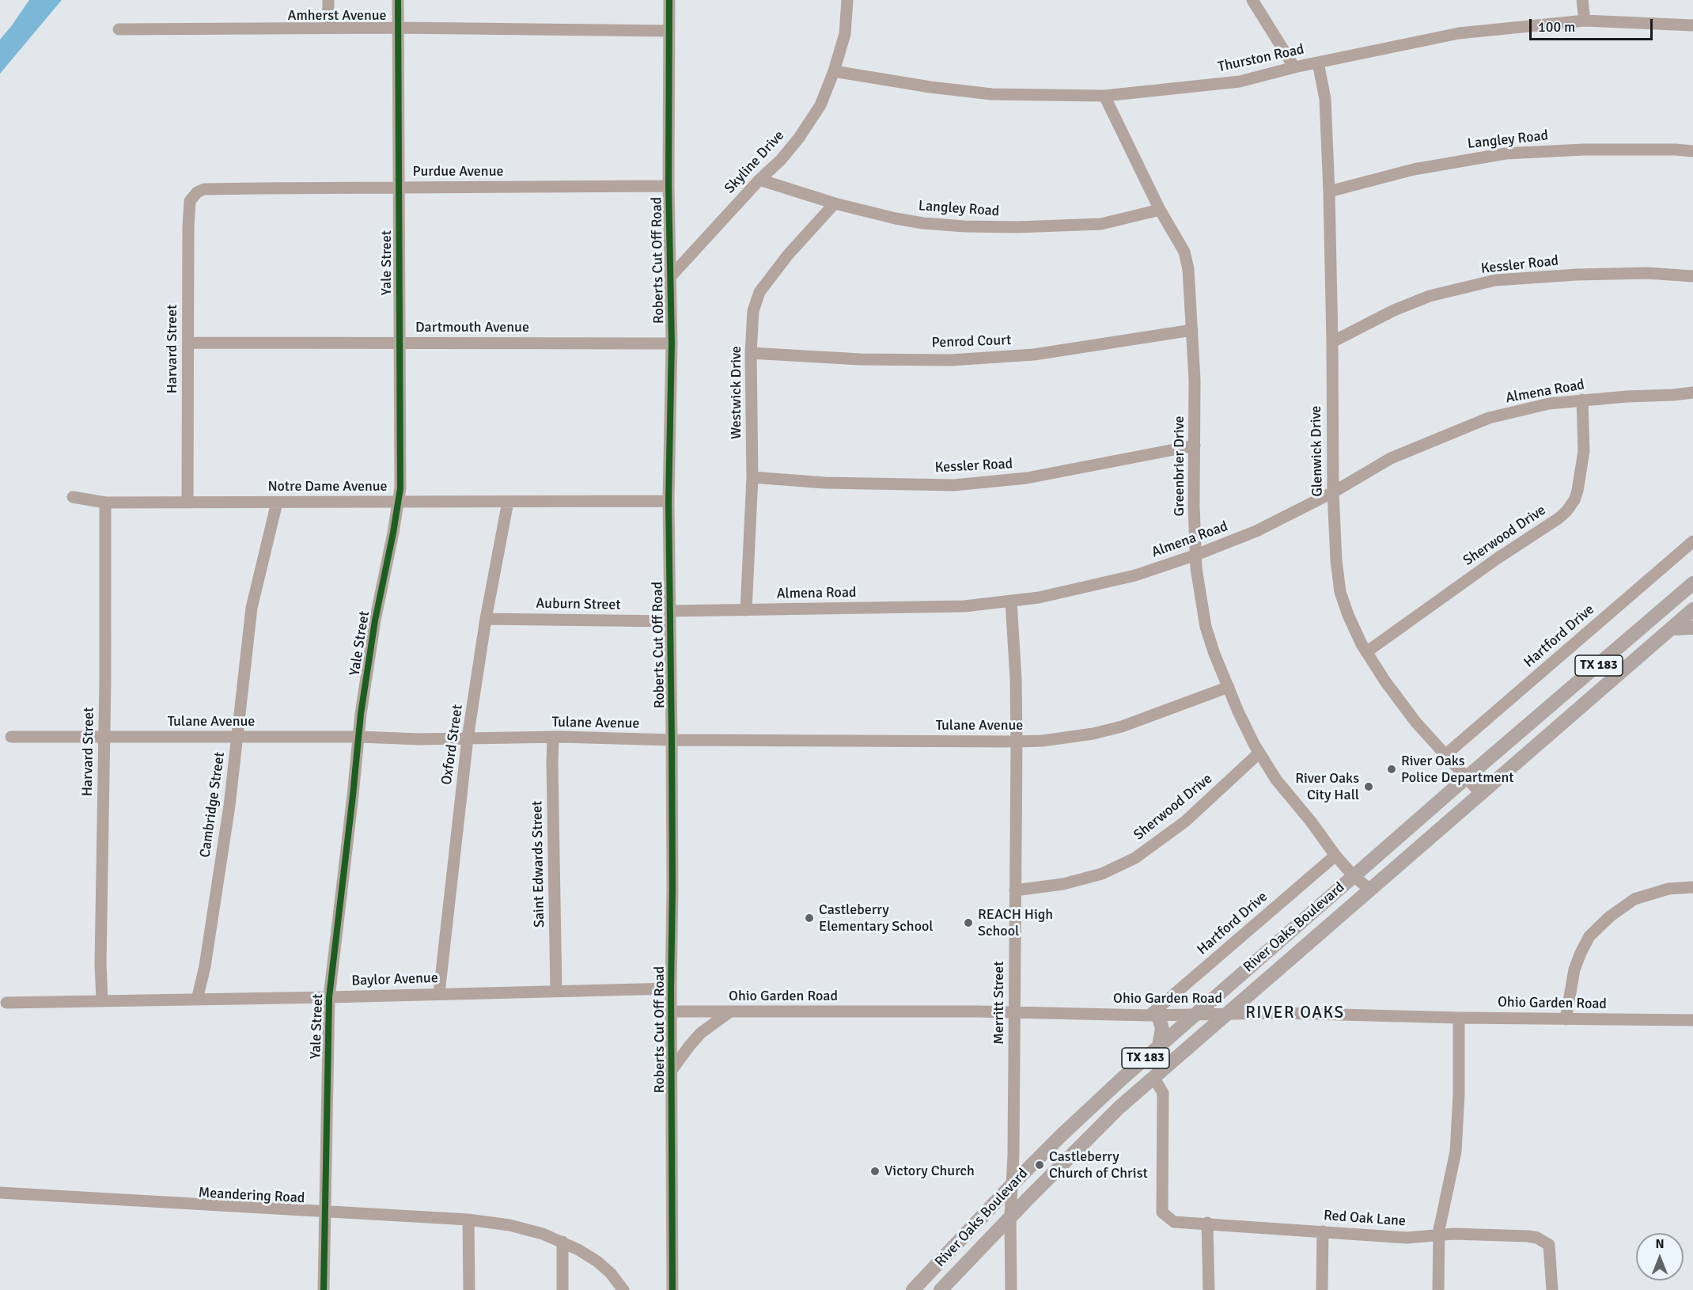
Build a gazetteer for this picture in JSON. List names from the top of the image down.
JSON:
{
  "streets": {
    "main road": ["TX 183", "River Oaks Boulevard"],
    "street": [
      "Amherst Avenue",
      "Thurston Road",
      "Langley Road",
      "Skyline Drive",
      "Purdue Avenue",
      "Roberts Cut Off Road",
      "Yale Street",
      "Kessler Road",
      "Dartmouth Avenue",
      "Penrod Court",
      "Harvard Street",
      "Almena Road",
      "Westwick Drive",
      "Glenwick Drive",
      "Greenbrier Drive",
      "Notre Dame Avenue",
      "Sherwood Drive",
      "Auburn Street",
      "Hartford Drive",
      "Tulane Avenue",
      "Oxford Street",
      "Cambridge Street",
      "Saint Edwards Street",
      "Baylor Avenue",
      "Ohio Garden Road",
      "Merritt Street",
      "Meandering Road",
      "Red Oak Lane"
    ]
  },
  "crossings": [
    ["Amherst Avenue", "Roberts Cut Off Road"],
    ["Amherst Avenue", "Yale Street"],
    ["Thurston Road", "Skyline Drive"],
    ["Thurston Road", "Glenwick Drive"],
    ["Thurston Road", "Greenbrier Drive"],
    ["Langley Road", "Skyline Drive"],
    ["Langley Road", "Westwick Drive"],
    ["Langley Road", "Glenwick Drive"],
    ["Langley Road", "Greenbrier Drive"],
    ["Skyline Drive", "Roberts Cut Off Road"],
    ["Purdue Avenue", "Roberts Cut Off Road"],
    ["Purdue Avenue", "Yale Street"],
    ["Purdue Avenue", "Harvard Street"],
    ["Roberts Cut Off Road", "Dartmouth Avenue"],
    ["Roberts Cut Off Road", "Almena Road"],
    ["Roberts Cut Off Road", "Notre Dame Avenue"],
    ["Roberts Cut Off Road", "Auburn Street"],
    ["Roberts Cut Off Road", "Tulane Avenue"],
    ["Roberts Cut Off Road", "Baylor Avenue"],
    ["Roberts Cut Off Road", "Ohio Garden Road"],
    ["Yale Street", "Dartmouth Avenue"],
    ["Yale Street", "Notre Dame Avenue"],
    ["Yale Street", "Tulane Avenue"],
    ["Yale Street", "Baylor Avenue"],
    ["Yale Street", "Meandering Road"],
    ["Kessler Road", "Westwick Drive"],
    ["Kessler Road", "Glenwick Drive"],
    ["Kessler Road", "Greenbrier Drive"],
    ["Dartmouth Avenue", "Harvard Street"],
    ["Penrod Court", "Westwick Drive"],
    ["Penrod Court", "Greenbrier Drive"],
    ["Harvard Street", "Notre Dame Avenue"],
    ["Harvard Street", "Tulane Avenue"],
    ["Harvard Street", "Baylor Avenue"],
    ["Almena Road", "Westwick Drive"],
    ["Almena Road", "Glenwick Drive"],
    ["Almena Road", "Greenbrier Drive"],
    ["Almena Road", "Sherwood Drive"],
    ["Almena Road", "Auburn Street"],
    ["Almena Road", "Merritt Street"],
    ["Glenwick Drive", "Sherwood Drive"],
    ["Glenwick Drive", "Hartford Drive"],
    ["Glenwick Drive", "River Oaks Boulevard"],
    ["Greenbrier Drive", "Sherwood Drive"],
    ["Greenbrier Drive", "Hartford Drive"],
    ["Greenbrier Drive", "Tulane Avenue"],
    ["Greenbrier Drive", "River Oaks Boulevard"],
    ["Notre Dame Avenue", "Oxford Street"],
    ["Notre Dame Avenue", "Cambridge Street"],
    ["Sherwood Drive", "Merritt Street"],
    ["Auburn Street", "Oxford Street"],
    ["Hartford Drive", "Ohio Garden Road"],
    ["Tulane Avenue", "Oxford Street"],
    ["Tulane Avenue", "Cambridge Street"],
    ["Tulane Avenue", "Saint Edwards Street"],
    ["Tulane Avenue", "Merritt Street"],
    ["Oxford Street", "Baylor Avenue"],
    ["Cambridge Street", "Baylor Avenue"],
    ["Saint Edwards Street", "Baylor Avenue"],
    ["River Oaks Boulevard", "Ohio Garden Road"],
    ["River Oaks Boulevard", "Merritt Street"],
    ["River Oaks Boulevard", "Red Oak Lane"],
    ["Ohio Garden Road", "Merritt Street"]
  ],
  "districts": ["RIVER OAKS"],
  "places": [
    "River Oaks Police Department",
    "River Oaks City Hall",
    "Castleberry Elementary School",
    "REACH High School",
    "Castleberry Church of Christ",
    "Victory Church"
  ],
  "scale_bar": "100 m",
  "north": "top"
}
